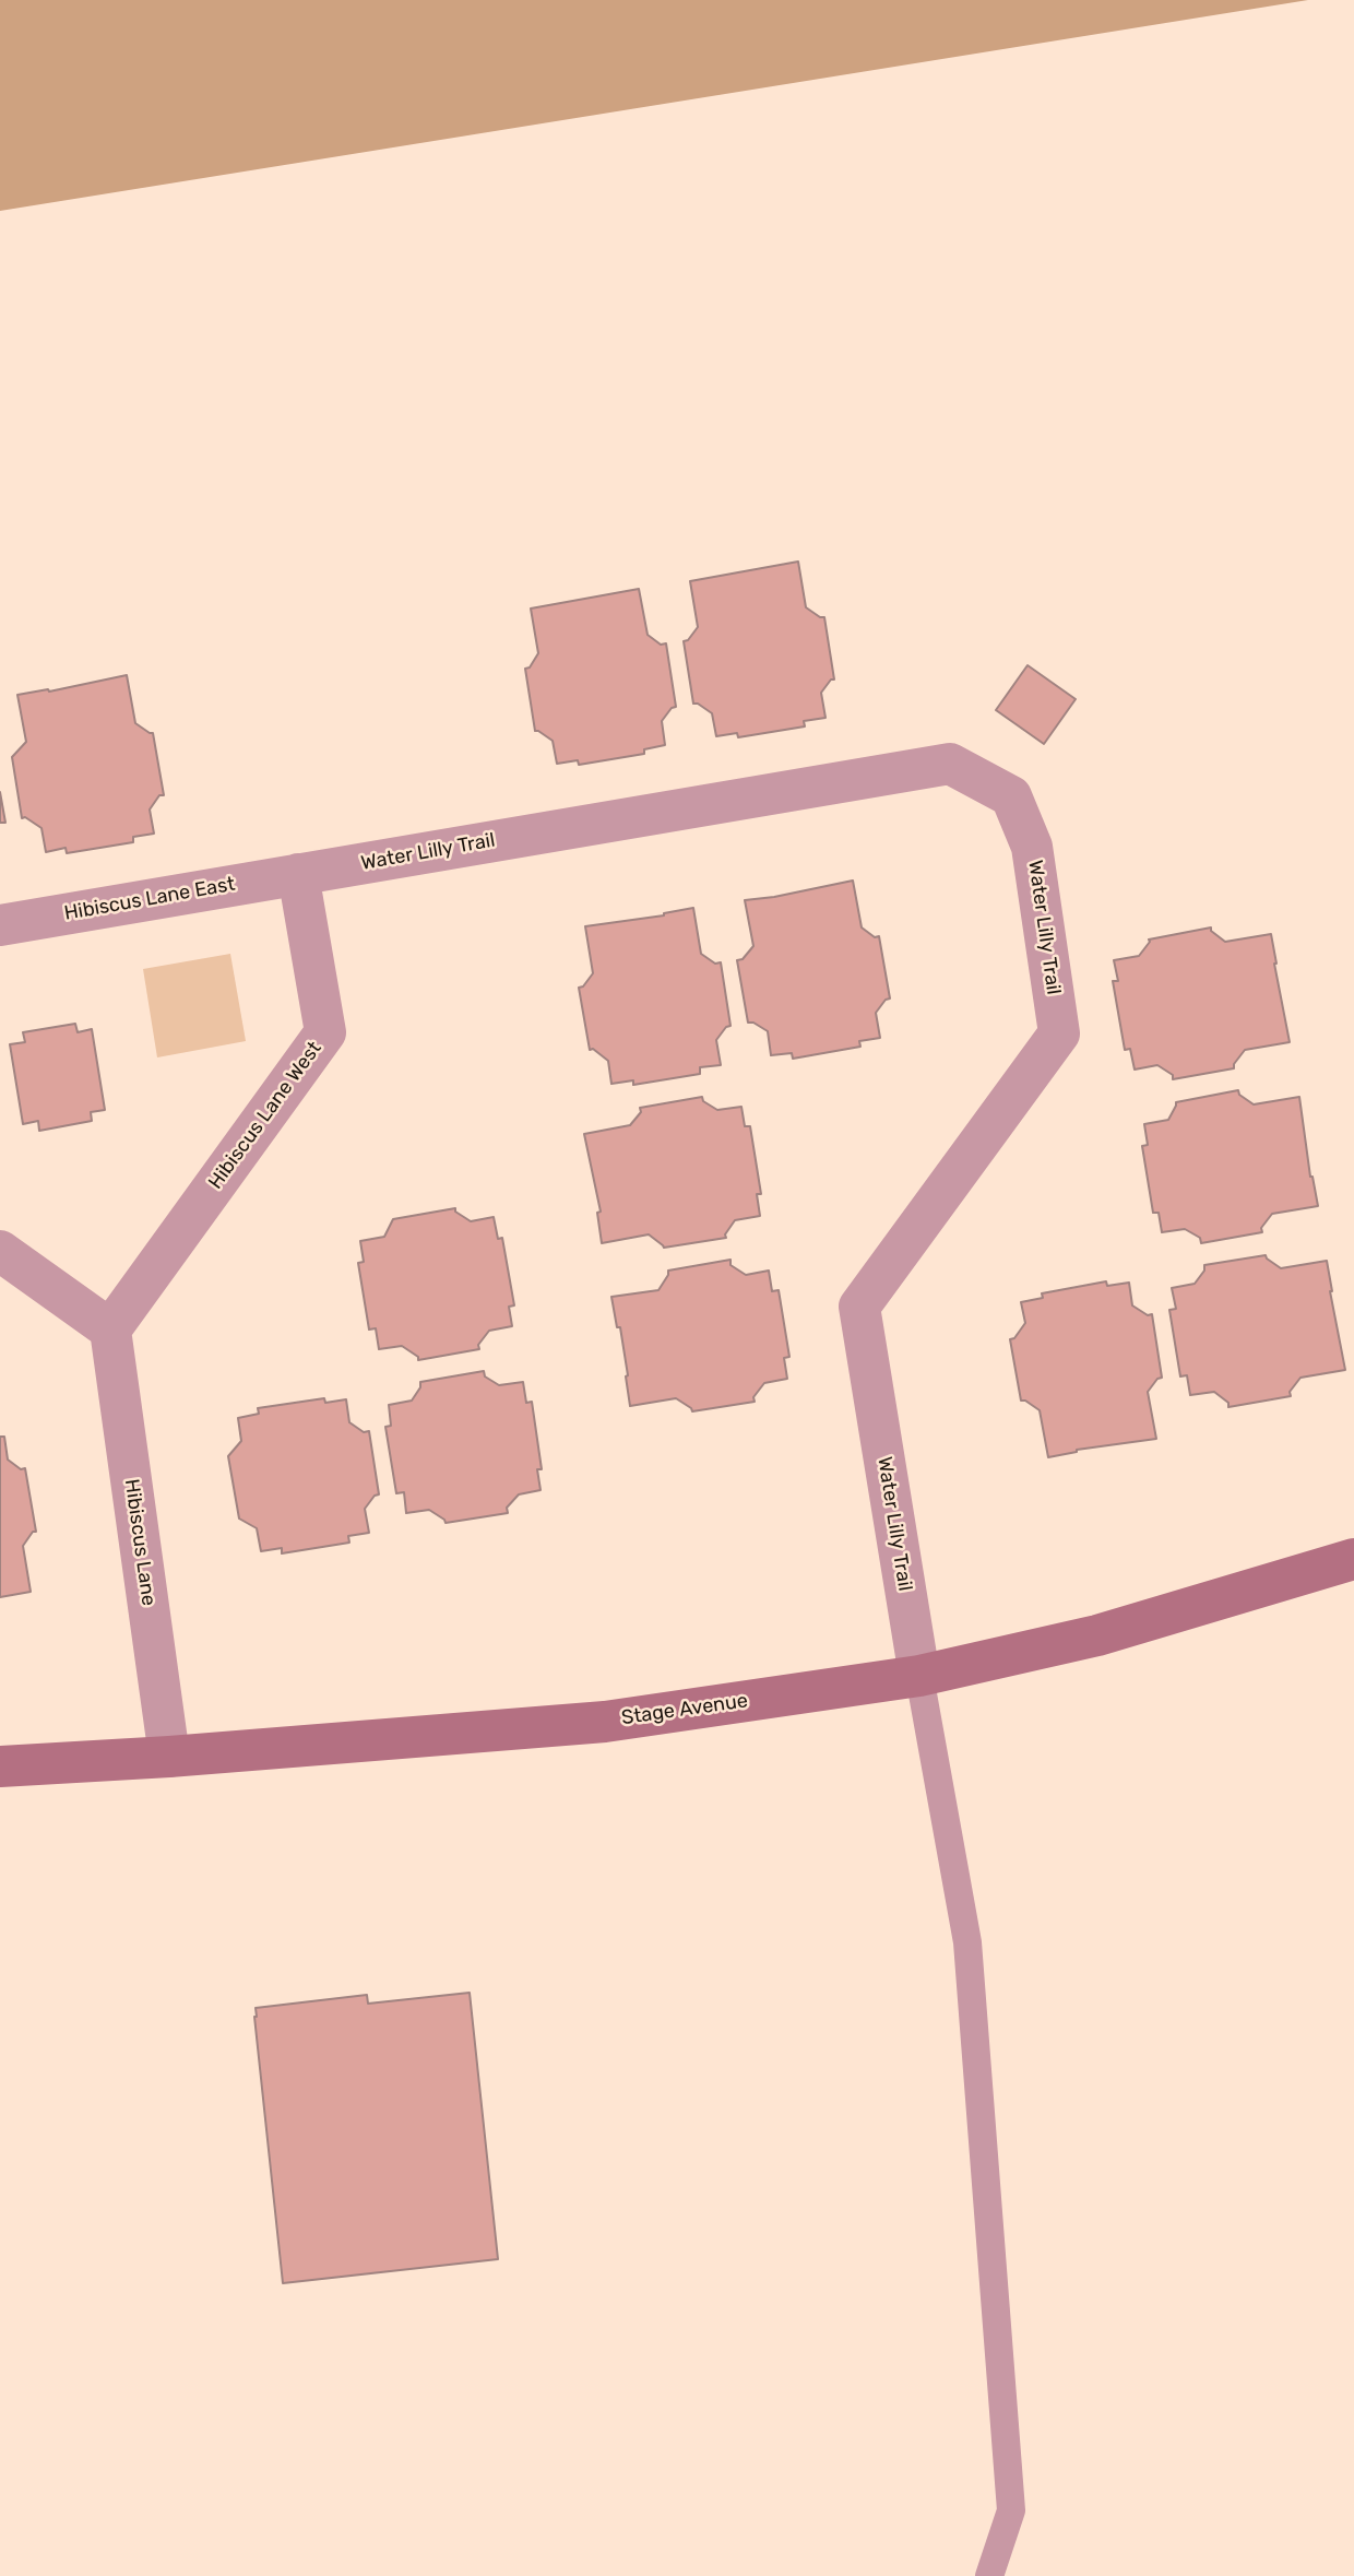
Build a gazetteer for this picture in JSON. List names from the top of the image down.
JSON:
{
  "streets": {
    "main road": ["Stage Avenue"],
    "street": [
      "Water Lilly Trail",
      "Hibiscus Lane East",
      "Hibiscus Lane West",
      "Hibiscus Lane"
    ]
  },
  "crossings": [
    ["Water Lilly Trail", "Hibiscus Lane East"],
    ["Water Lilly Trail", "Hibiscus Lane West"],
    ["Water Lilly Trail", "Stage Avenue"],
    ["Hibiscus Lane East", "Hibiscus Lane West"],
    ["Hibiscus Lane West", "Hibiscus Lane"],
    ["Hibiscus Lane", "Stage Avenue"]
  ]
}
